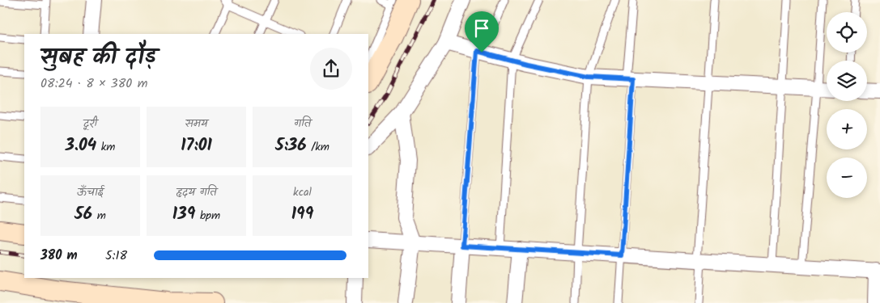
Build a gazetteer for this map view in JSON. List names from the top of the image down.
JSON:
{
  "page": {
    "map_buttons": ["+", "−"],
    "heading": ["सुबह की दौड़", "08:24 · 8 × 380 m"],
    "stats": [
      ["दूरी", "3.04 km"],
      ["समय", "17:01"],
      ["गति", "5:36 /km"],
      ["ऊँचाई", "56 m"],
      ["हृदय गति", "139 bpm"],
      ["kcal", "199"]
    ],
    "list": [
      {
        "name": "380 m",
        "note": "5:18"
      }
    ]
  }
}
